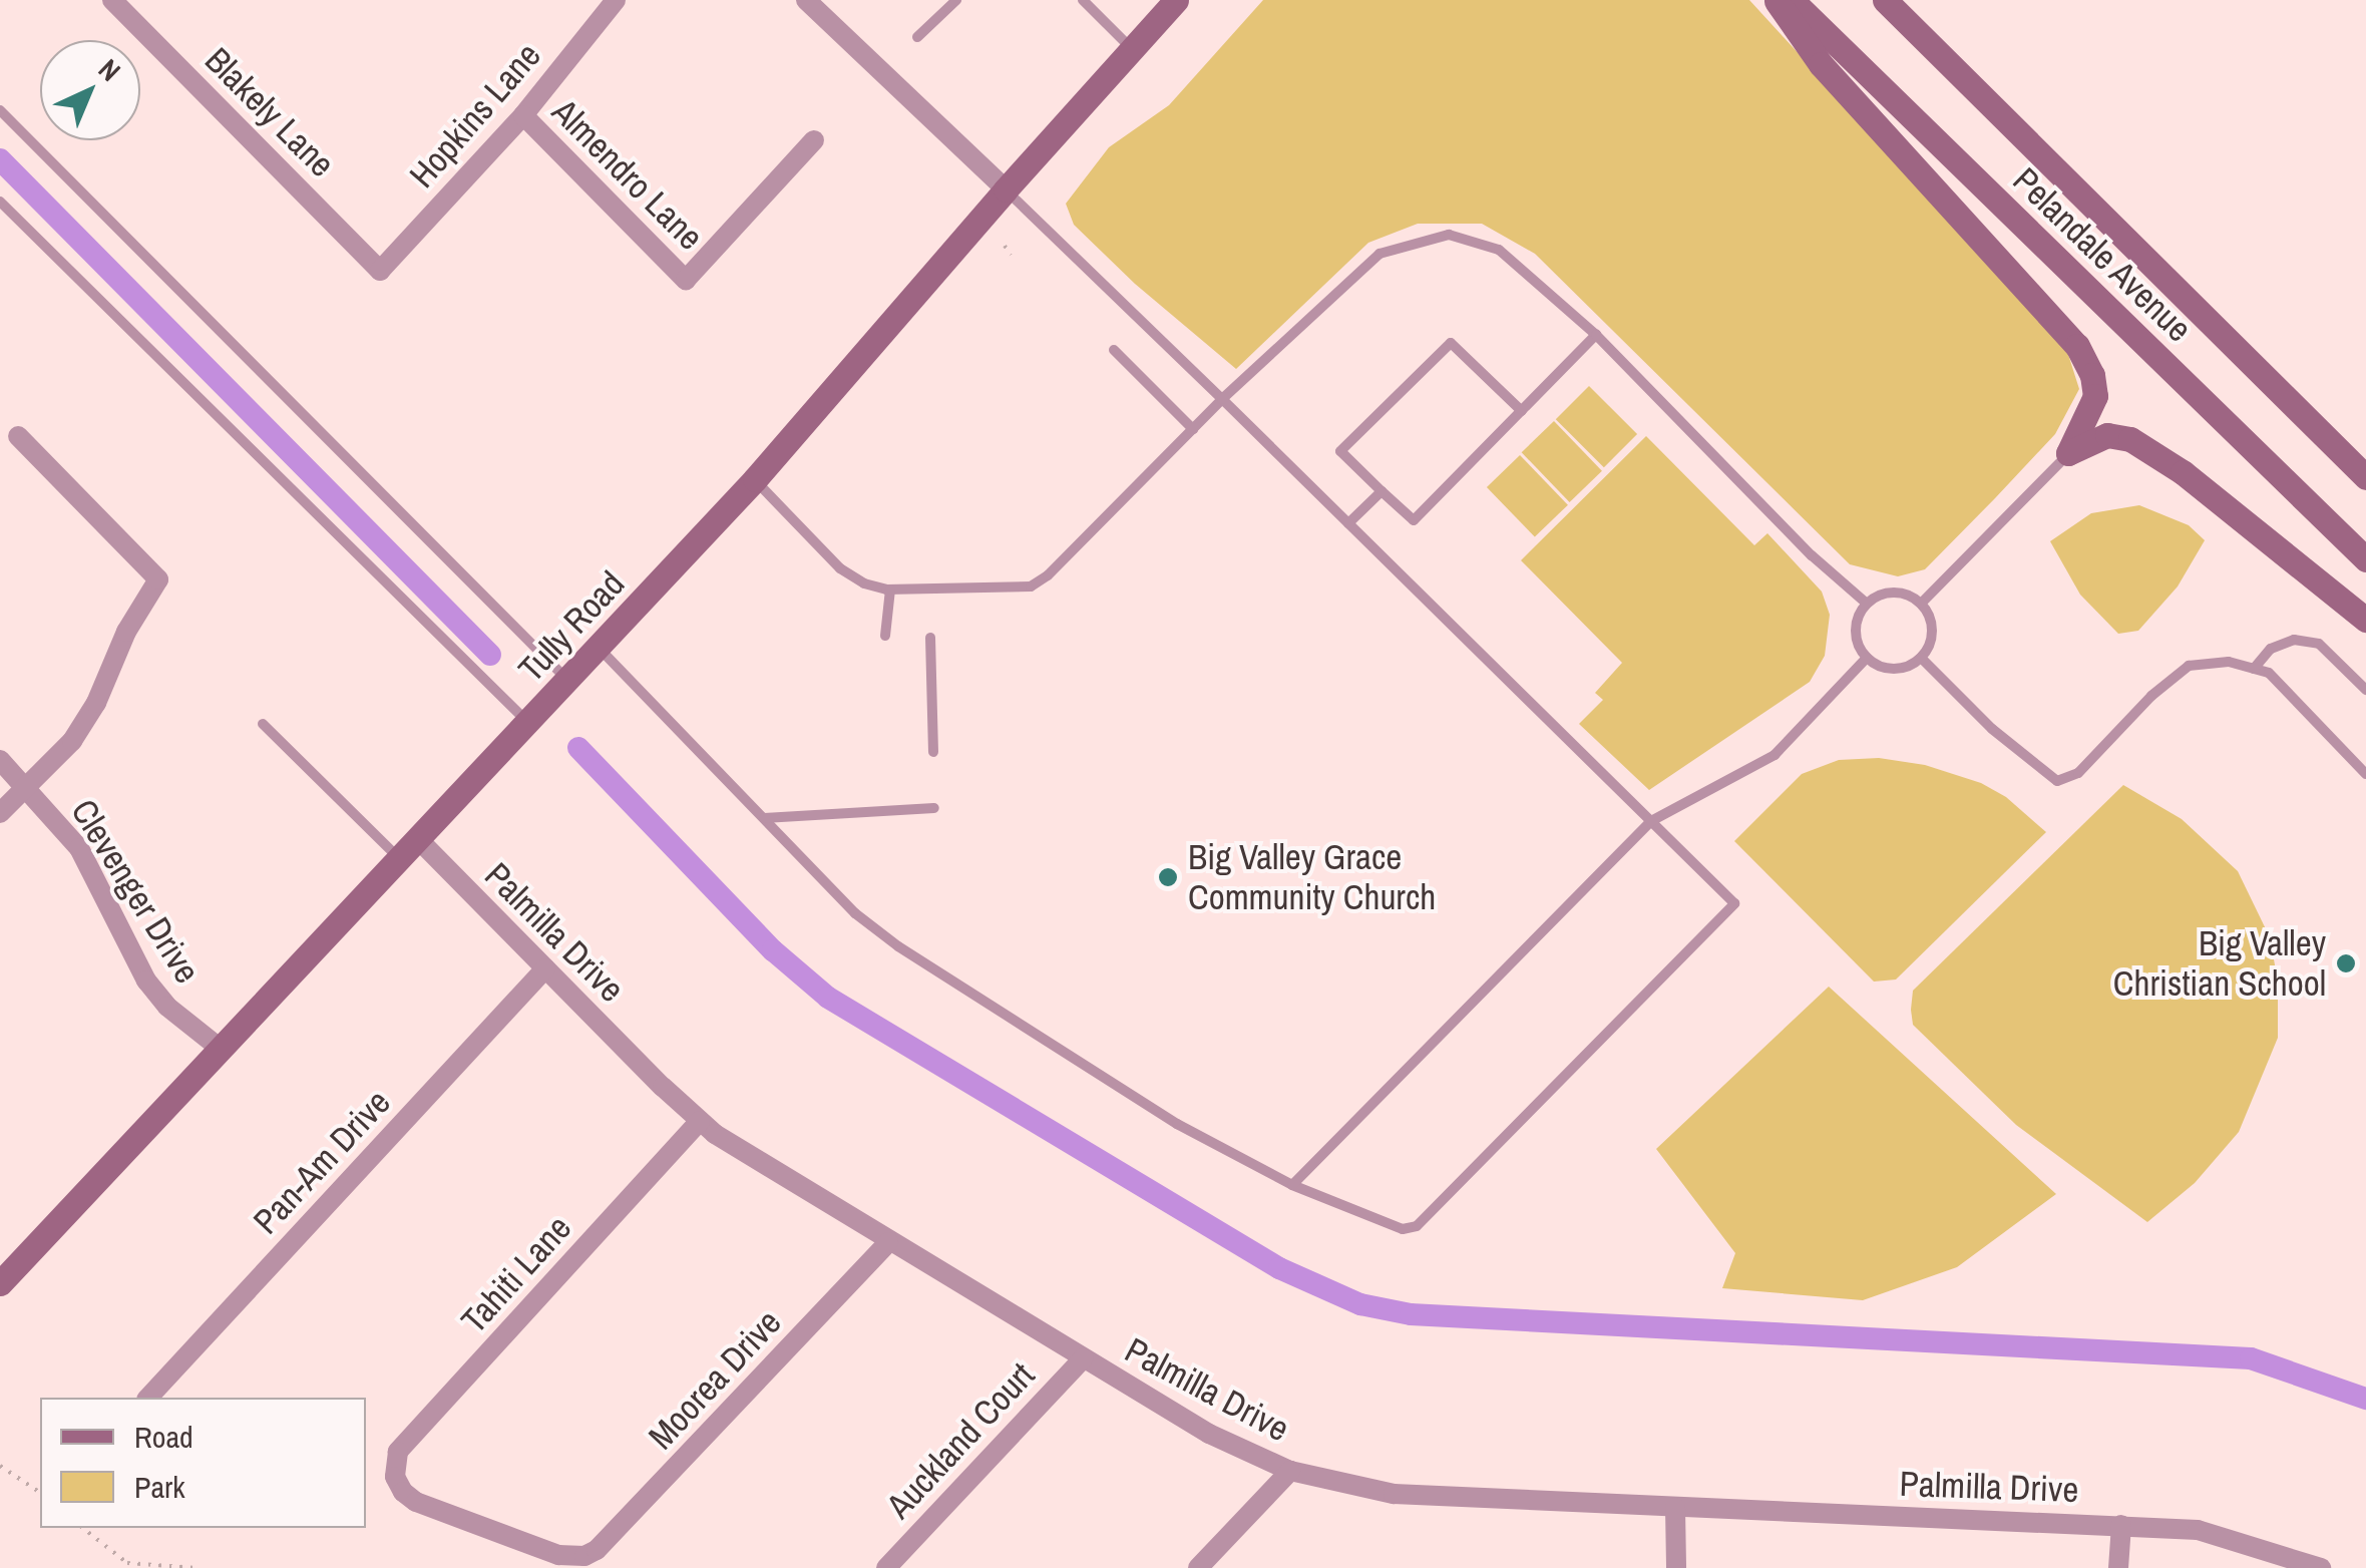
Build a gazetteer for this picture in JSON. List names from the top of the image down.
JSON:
{
  "streets": {
    "main road": ["Pelandale Avenue", "Tully Road"],
    "street": [
      "Blakely Lane",
      "Hopkins Lane",
      "Almendro Lane",
      "Clevenger Drive",
      "Palmilla Drive",
      "Pan-Am Drive",
      "Tahiti Lane",
      "Moorea Drive",
      "Auckland Court"
    ]
  },
  "crossings": [
    ["Blakely Lane", "Hopkins Lane"],
    ["Hopkins Lane", "Almendro Lane"],
    ["Tully Road", "Clevenger Drive"],
    ["Tully Road", "Palmilla Drive"],
    ["Palmilla Drive", "Pan-Am Drive"],
    ["Palmilla Drive", "Tahiti Lane"],
    ["Palmilla Drive", "Moorea Drive"],
    ["Palmilla Drive", "Auckland Court"],
    ["Tahiti Lane", "Moorea Drive"]
  ],
  "places": ["Big Valley Grace Community Church", "Big Valley Christian School"],
  "legend": ["Road", "Park"],
  "north": "top right"
}
